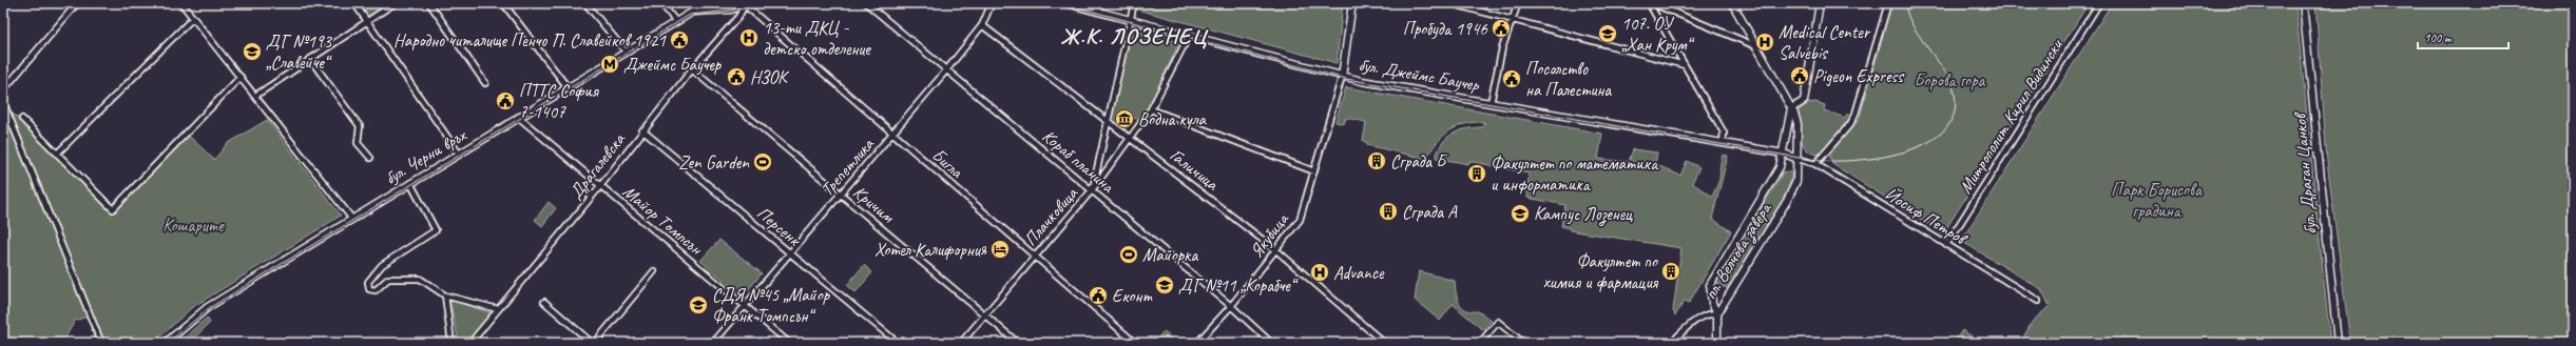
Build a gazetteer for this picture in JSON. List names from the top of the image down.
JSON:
{
  "streets": {
    "street": [
      "бул. Джеймс Баучер",
      "Митрополит Кирил Видински",
      "бул. Черни връх",
      "Кораб планина",
      "Бигла",
      "Драгалевска",
      "Трепетлика",
      "Галичица",
      "бул. Драган Цанков",
      "Кричим",
      "Йосиф Петров",
      "Плачковица",
      "Майор Томпсън",
      "Персенк",
      "Якубица",
      "пл. Велчова завера"
    ]
  },
  "crossings": [
    ["бул. Джеймс Баучер", "Йосиф Петров"],
    ["бул. Джеймс Баучер", "Плачковица"],
    ["бул. Джеймс Баучер", "Якубица"],
    ["бул. Джеймс Баучер", "пл. Велчова завера"],
    ["Митрополит Кирил Видински", "Йосиф Петров"],
    ["бул. Черни връх", "Майор Томпсън"],
    ["Кораб планина", "Трепетлика"],
    ["Кораб планина", "Плачковица"],
    ["Кораб планина", "Якубица"],
    ["Бигла", "Драгалевска"],
    ["Бигла", "Трепетлика"],
    ["Бигла", "Плачковица"],
    ["Драгалевска", "Кричим"],
    ["Драгалевска", "Майор Томпсън"],
    ["Драгалевска", "Персенк"],
    ["Трепетлика", "Галичица"],
    ["Трепетлика", "Кричим"],
    ["Трепетлика", "Майор Томпсън"],
    ["Трепетлика", "Персенк"],
    ["Галичица", "Плачковица"],
    ["Галичица", "Якубица"],
    ["Кричим", "Плачковица"],
    ["Йосиф Петров", "пл. Велчова завера"]
  ],
  "districts": ["Ж.К. ЛОЗЕНЕЦ"],
  "parks": ["Борова гора", "Парк Борисова градина", "Кошарите"],
  "places": {
    "public building": [
      "Пробуда 1946",
      "Народно читалище Пенчо П. Славейков 1921",
      "Pigeon Express",
      "НЗОК",
      "Посолство на Палестина",
      "ПТТС София 7-1407",
      "Еконт"
    ],
    "school or university": [
      "107. ОУ „Хан Крум“",
      "ДГ №193 „Славейче“",
      "Кампус Лозенец",
      "ДГ №11 „Корабче“",
      "СДЯ №45 „Майор Франк Томпсън“"
    ],
    "hospital": ["13-ти ДКЦ - детско отделение", "Medical Center Salvebis", "Advance"],
    "metro station": ["Джеймс Баучер"],
    "museum": ["Водна кула"],
    "building": [
      "Сграда Б",
      "Факултет по математика и информатика",
      "Сграда А",
      "Факултет по химия и фармация"
    ],
    "sports": ["Zen Garden", "Майорка"],
    "hotel": ["Хотел Калифорния"]
  },
  "scale_bar": "100 m"
}
